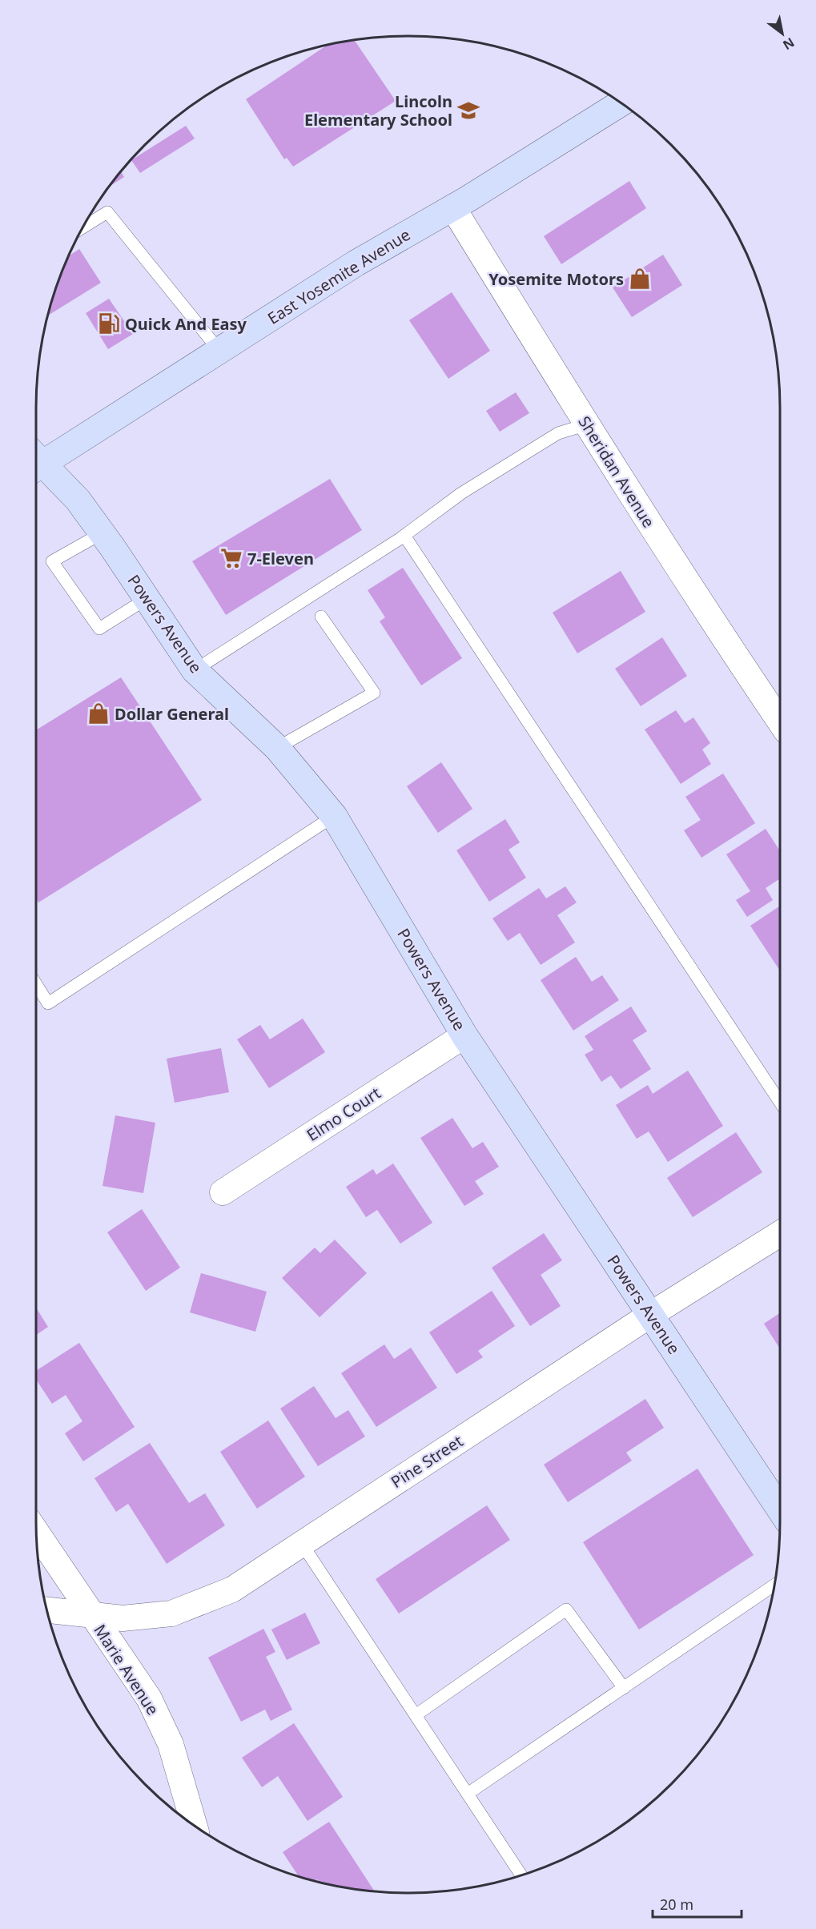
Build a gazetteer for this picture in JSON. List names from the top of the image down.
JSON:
{
  "streets": {
    "street": [
      "East Yosemite Avenue",
      "Sheridan Avenue",
      "Powers Avenue",
      "Elmo Court",
      "Pine Street",
      "Marie Avenue"
    ]
  },
  "crossings": [
    ["East Yosemite Avenue", "Sheridan Avenue"],
    ["Powers Avenue", "Elmo Court"],
    ["Powers Avenue", "Pine Street"],
    ["Pine Street", "Marie Avenue"]
  ],
  "places": {
    "school or university": ["Lincoln Elementary School"],
    "shop": ["Yosemite Motors", "Dollar General"],
    "fuel station": ["Quick And Easy"],
    "supermarket": ["7-Eleven"]
  },
  "scale_bar": "20 m",
  "north": "bottom right"
}
